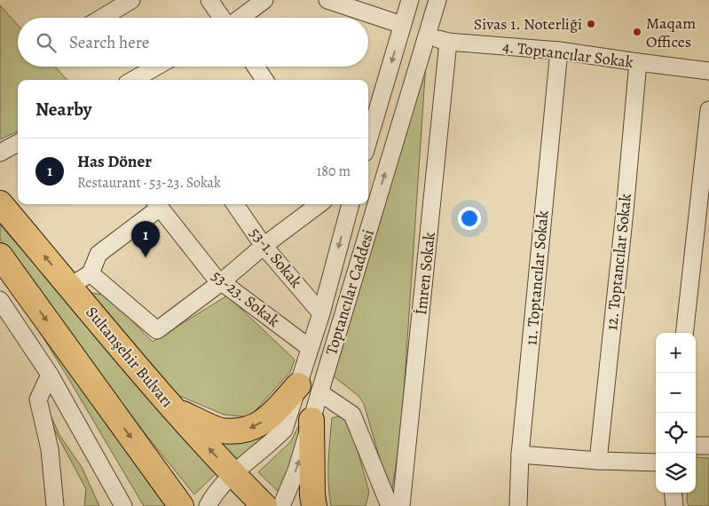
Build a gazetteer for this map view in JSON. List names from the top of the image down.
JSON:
{
  "streets": {
    "highway": ["Sultanşehir Bulvarı"],
    "street": [
      "4. Toptancılar Sokak",
      "53-1. Sokak",
      "12. Toptancılar Sokak",
      "İmren Sokak",
      "11. Toptancılar Sokak",
      "Toptancılar Caddesi",
      "53-23. Sokak"
    ]
  },
  "crossings": [
    ["4. Toptancılar Sokak", "12. Toptancılar Sokak"],
    ["4. Toptancılar Sokak", "İmren Sokak"],
    ["4. Toptancılar Sokak", "11. Toptancılar Sokak"],
    ["4. Toptancılar Sokak", "Toptancılar Caddesi"],
    ["53-1. Sokak", "Toptancılar Caddesi"],
    ["Toptancılar Caddesi", "53-23. Sokak"],
    ["Toptancılar Caddesi", "Sultanşehir Bulvarı"]
  ],
  "places": ["Sivas 1. Noterliği", "Maqam Offices"],
  "page": {
    "search": "Search here",
    "heading": "Nearby",
    "list": [
      {
        "mark": "1",
        "name": "Has Döner",
        "note": "Restaurant · 53-23. Sokak",
        "value": "180 m"
      }
    ],
    "pins": "1",
    "map_buttons": ["+", "−"]
  }
}
